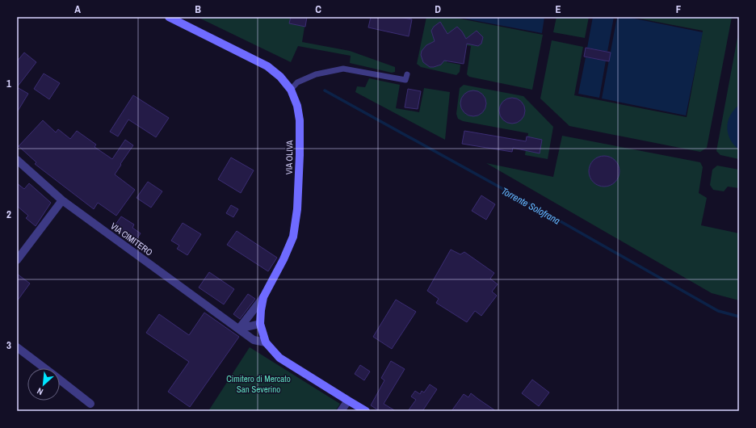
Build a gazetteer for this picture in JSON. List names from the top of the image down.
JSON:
{
  "streets": {
    "main road": ["VIA OLIVA"],
    "street": ["VIA CIMITERO"]
  },
  "crossings": [
    ["VIA OLIVA", "VIA CIMITERO"]
  ],
  "water": ["Torrente Solofrana"],
  "parks": ["Cimitero di Mercato San Severino"],
  "north": "bottom left",
  "grid": {
    "columns": [
      "A",
      "B",
      "C",
      "D",
      "E",
      "F"
    ],
    "rows": ["1", "2", "3"]
  }
}
